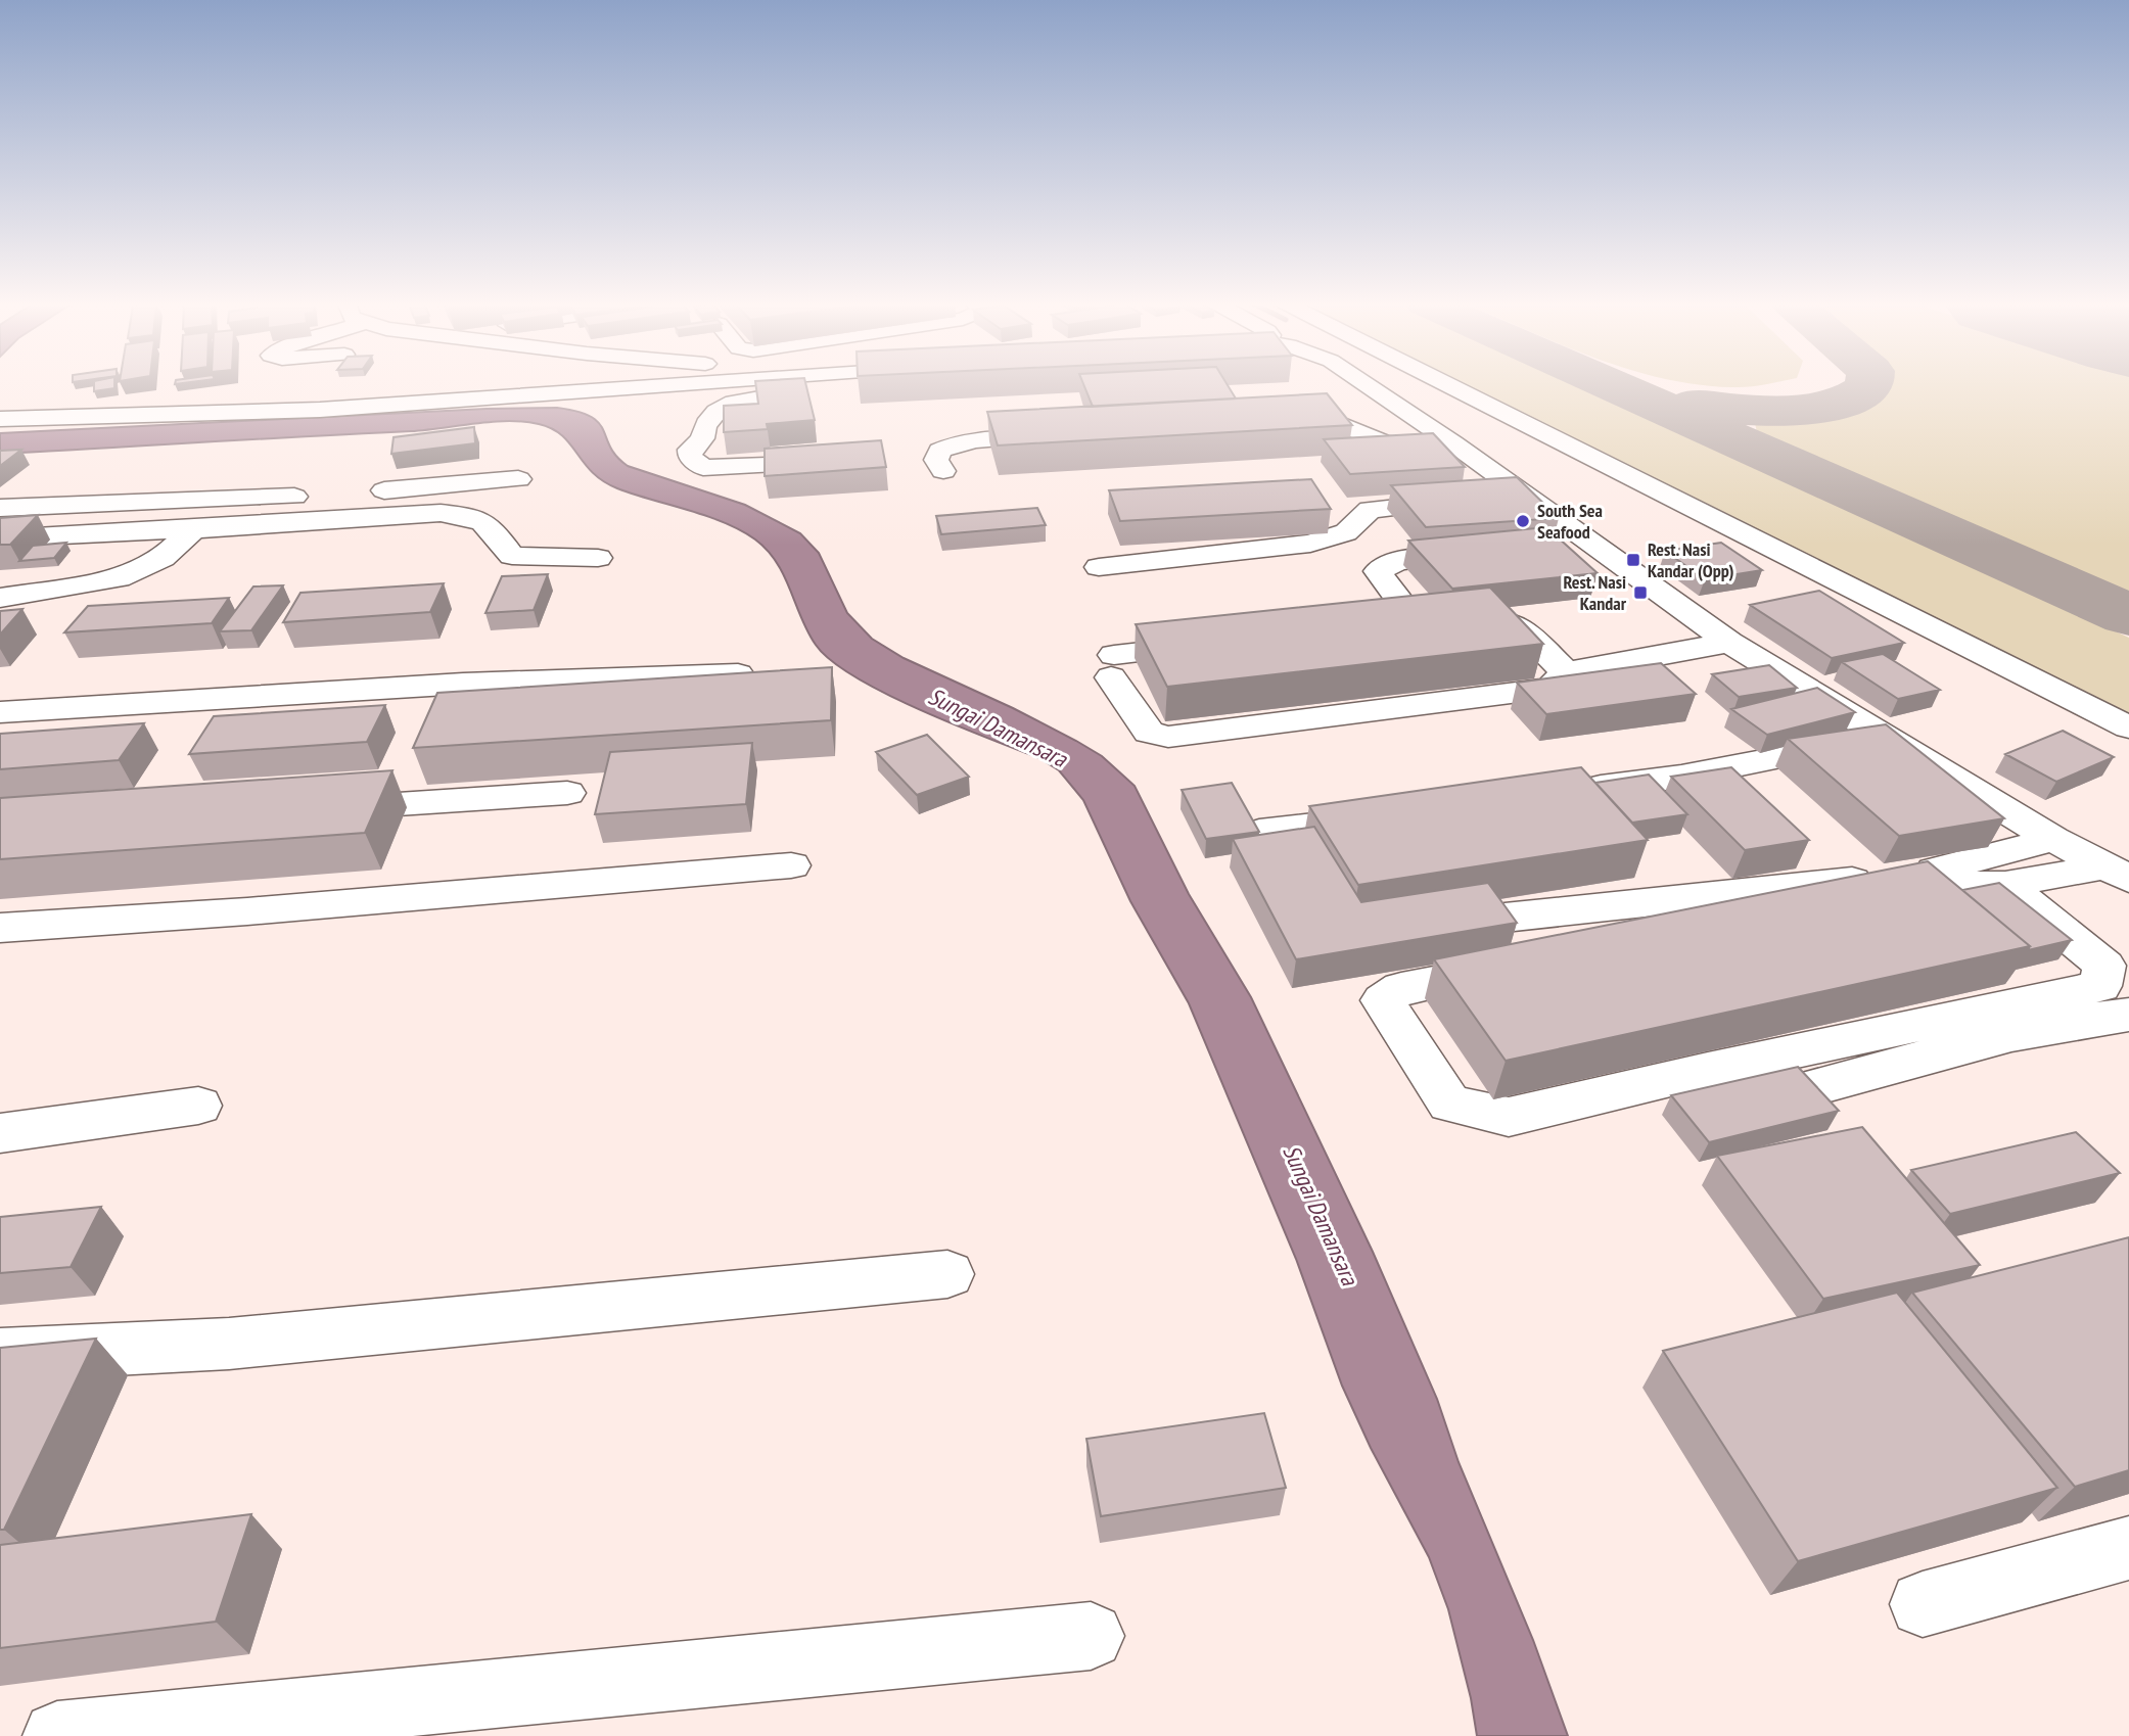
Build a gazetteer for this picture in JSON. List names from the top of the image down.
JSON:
{
  "water": ["Sungai Damansara"],
  "places": {
    "other": ["South Sea Seafood"],
    "transit": ["Rest. Nasi Kandar (Opp)", "Rest. Nasi Kandar"]
  }
}
